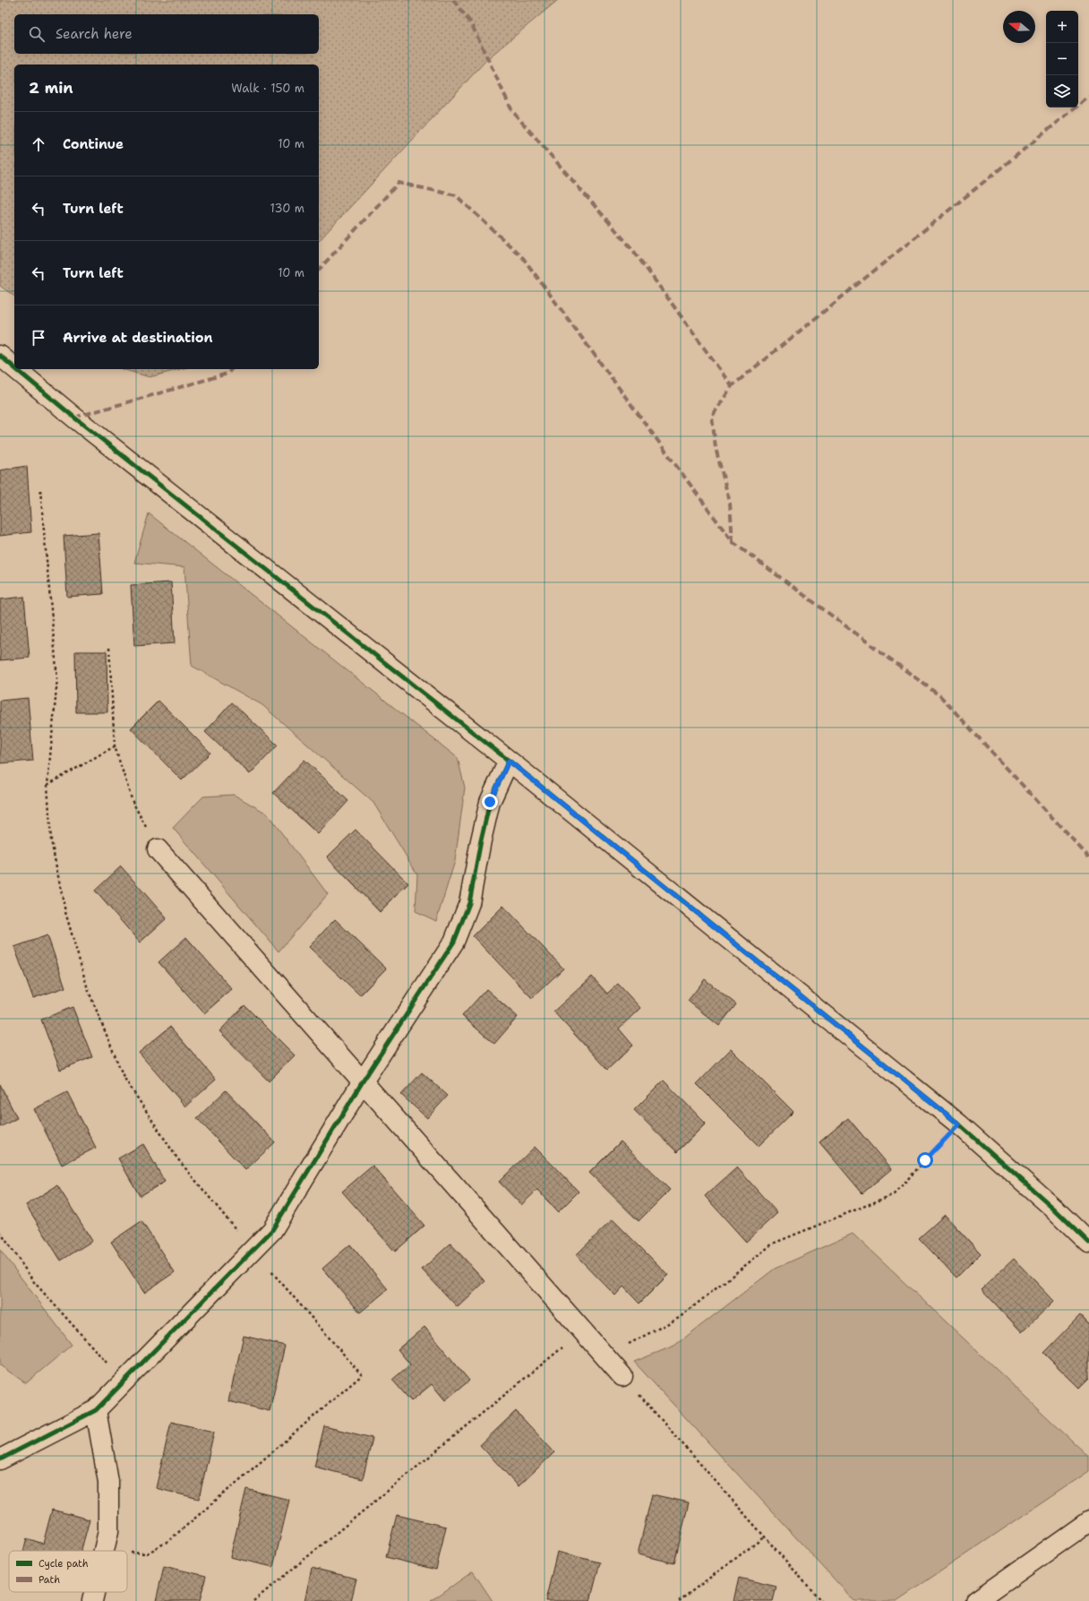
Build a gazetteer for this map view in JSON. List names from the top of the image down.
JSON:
{
  "legend": ["Cycle path", "Path"],
  "north": "left",
  "page": {
    "map_buttons": ["+", "−"],
    "search": "Search here",
    "heading": ["2 min", "Walk · 150 m"],
    "list": [
      ["Continue", "10 m"],
      ["Turn left", "130 m"],
      ["Turn left", "10 m"],
      "Arrive at destination"
    ]
  }
}
